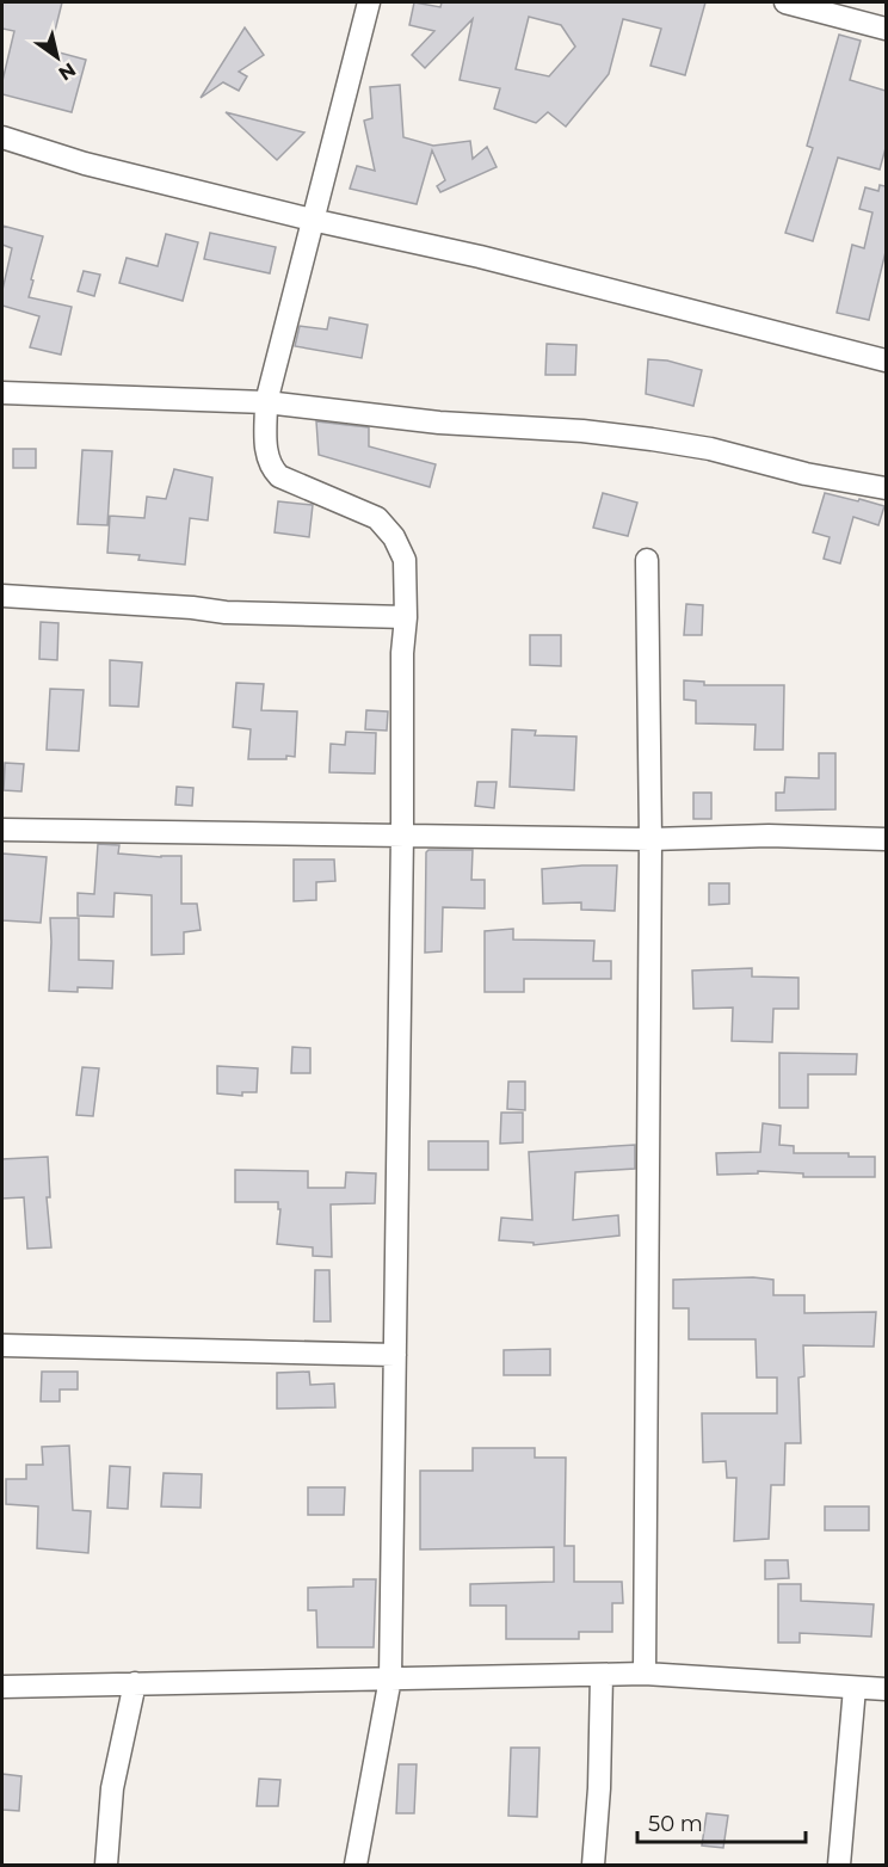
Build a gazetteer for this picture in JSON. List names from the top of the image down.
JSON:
{
  "scale_bar": "50 m",
  "north": "bottom right"
}
